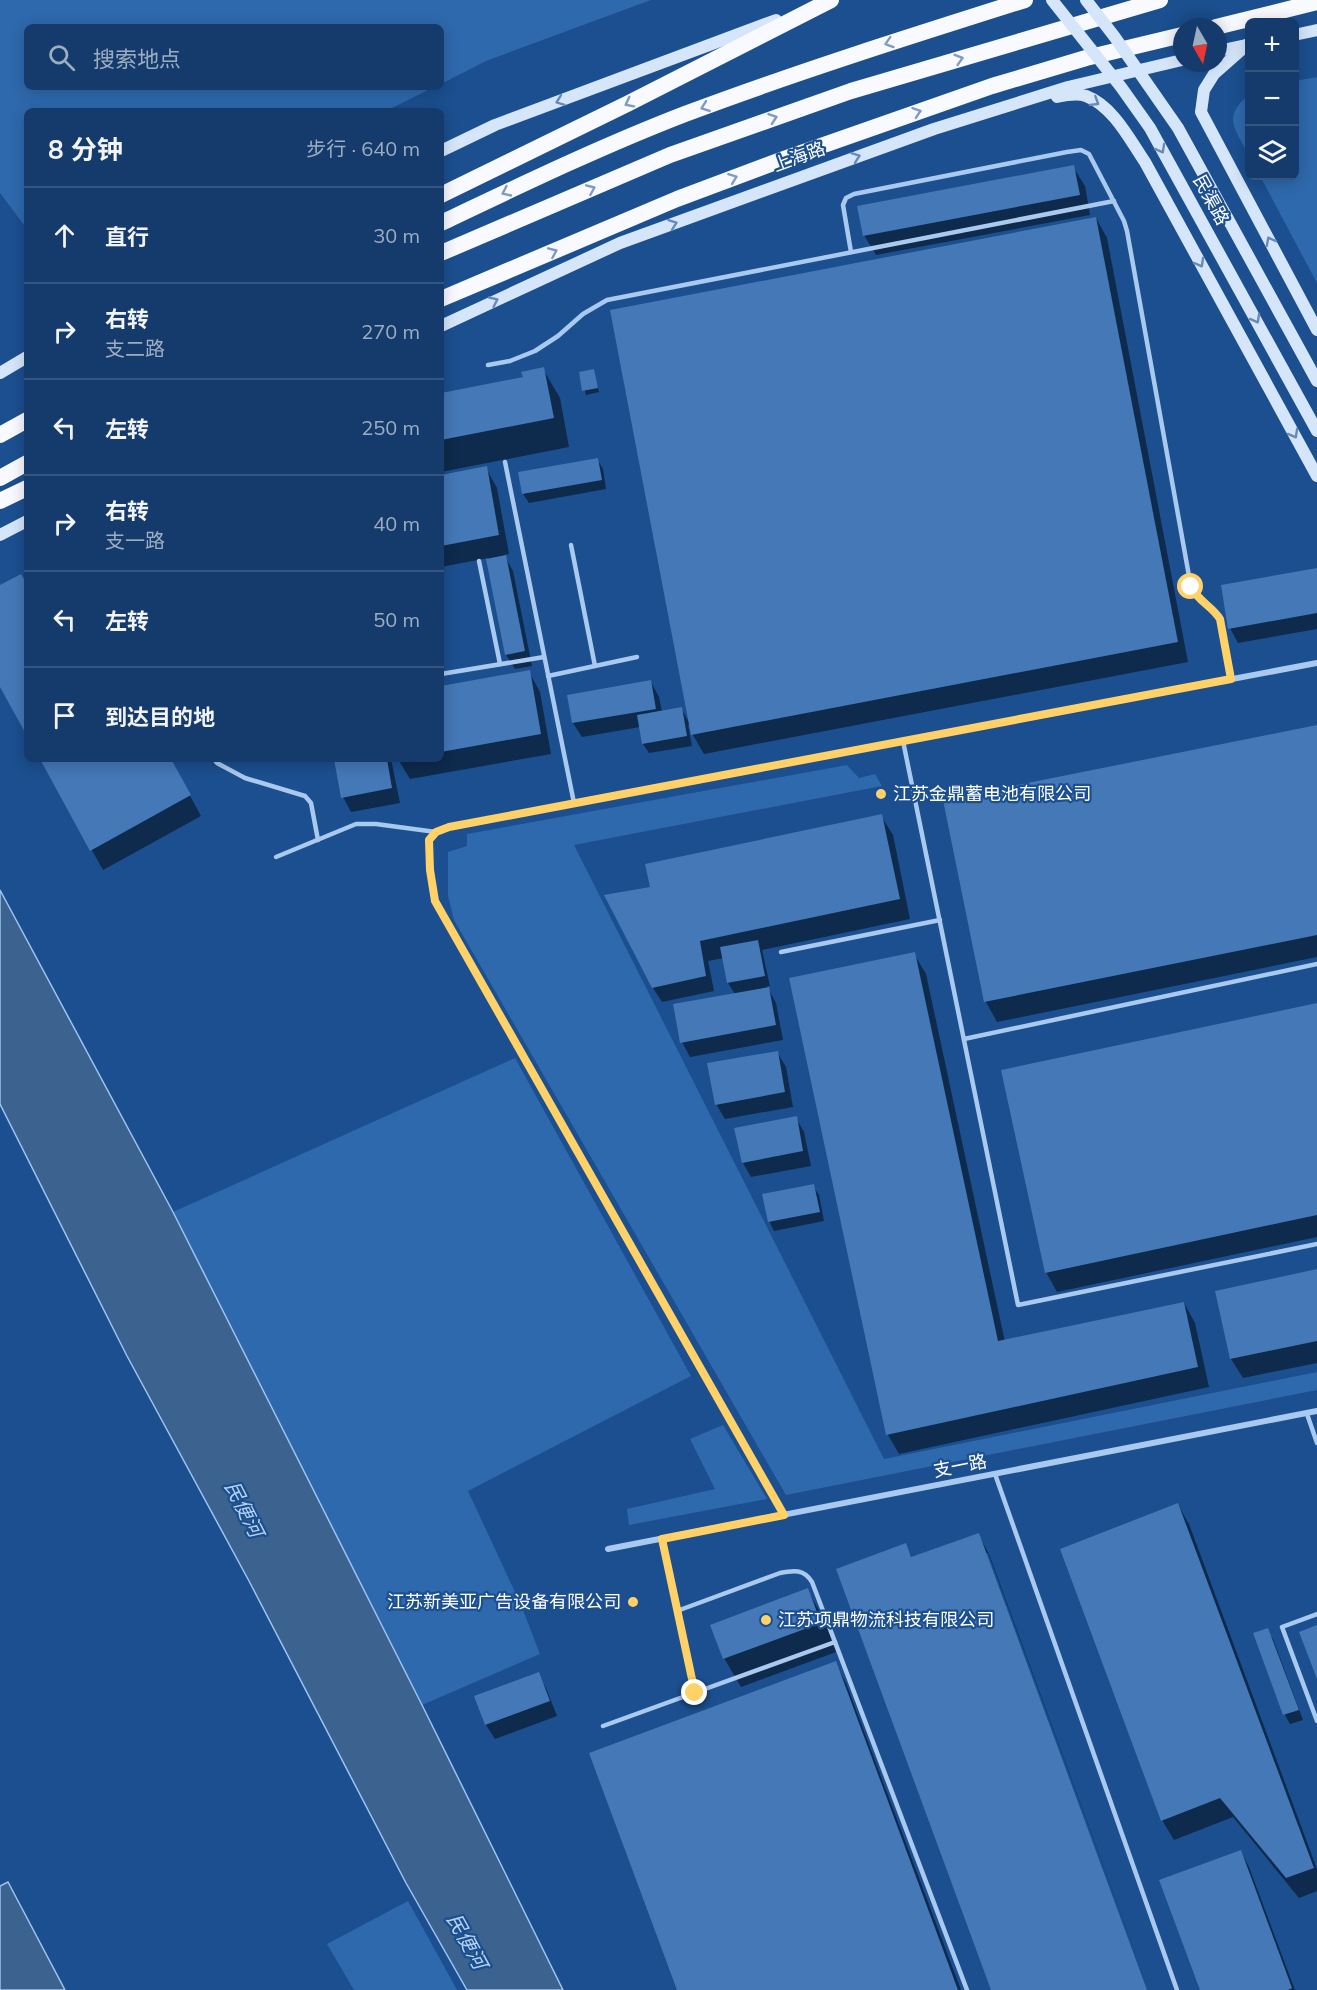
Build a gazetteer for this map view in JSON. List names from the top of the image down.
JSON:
{
  "streets": {
    "main road": ["上海路", "民渠路"],
    "street": ["支一路"]
  },
  "one_way": ["上海路"],
  "water": ["民便河"],
  "places": ["江苏金鼎蓄电池有限公司", "江苏新美亚广告设备有限公司", "江苏项鼎物流科技有限公司"],
  "north": "bottom",
  "page": {
    "map_buttons": ["+", "−"],
    "search": "搜索地点",
    "heading": ["8 分钟", "步行 · 640 m"],
    "list": [
      ["直行", "30 m"],
      ["右转", "支二路", "270 m"],
      ["左转", "250 m"],
      ["右转", "支一路", "40 m"],
      ["左转", "50 m"],
      "到达目的地"
    ]
  }
}
